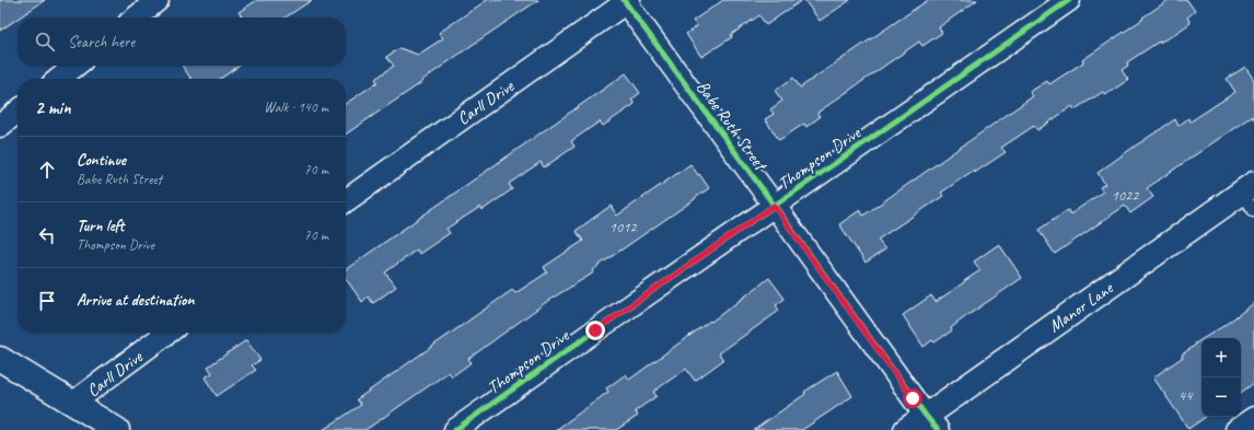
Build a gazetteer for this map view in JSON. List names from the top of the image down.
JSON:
{
  "streets": {
    "street": [
      "Carll Drive",
      "Babe Ruth Street",
      "Thompson Drive",
      "Manor Lane"
    ]
  },
  "crossings": [
    ["Carll Drive", "Babe Ruth Street"],
    ["Babe Ruth Street", "Thompson Drive"],
    ["Babe Ruth Street", "Manor Lane"]
  ],
  "house_numbers": ["1022", "1012", "44"],
  "page": {
    "search": "Search here",
    "heading": ["2 min", "Walk · 140 m"],
    "list": [
      ["Continue", "Babe Ruth Street", "70 m"],
      ["Turn left", "Thompson Drive", "70 m"],
      "Arrive at destination"
    ],
    "map_buttons": ["+", "−"]
  }
}
